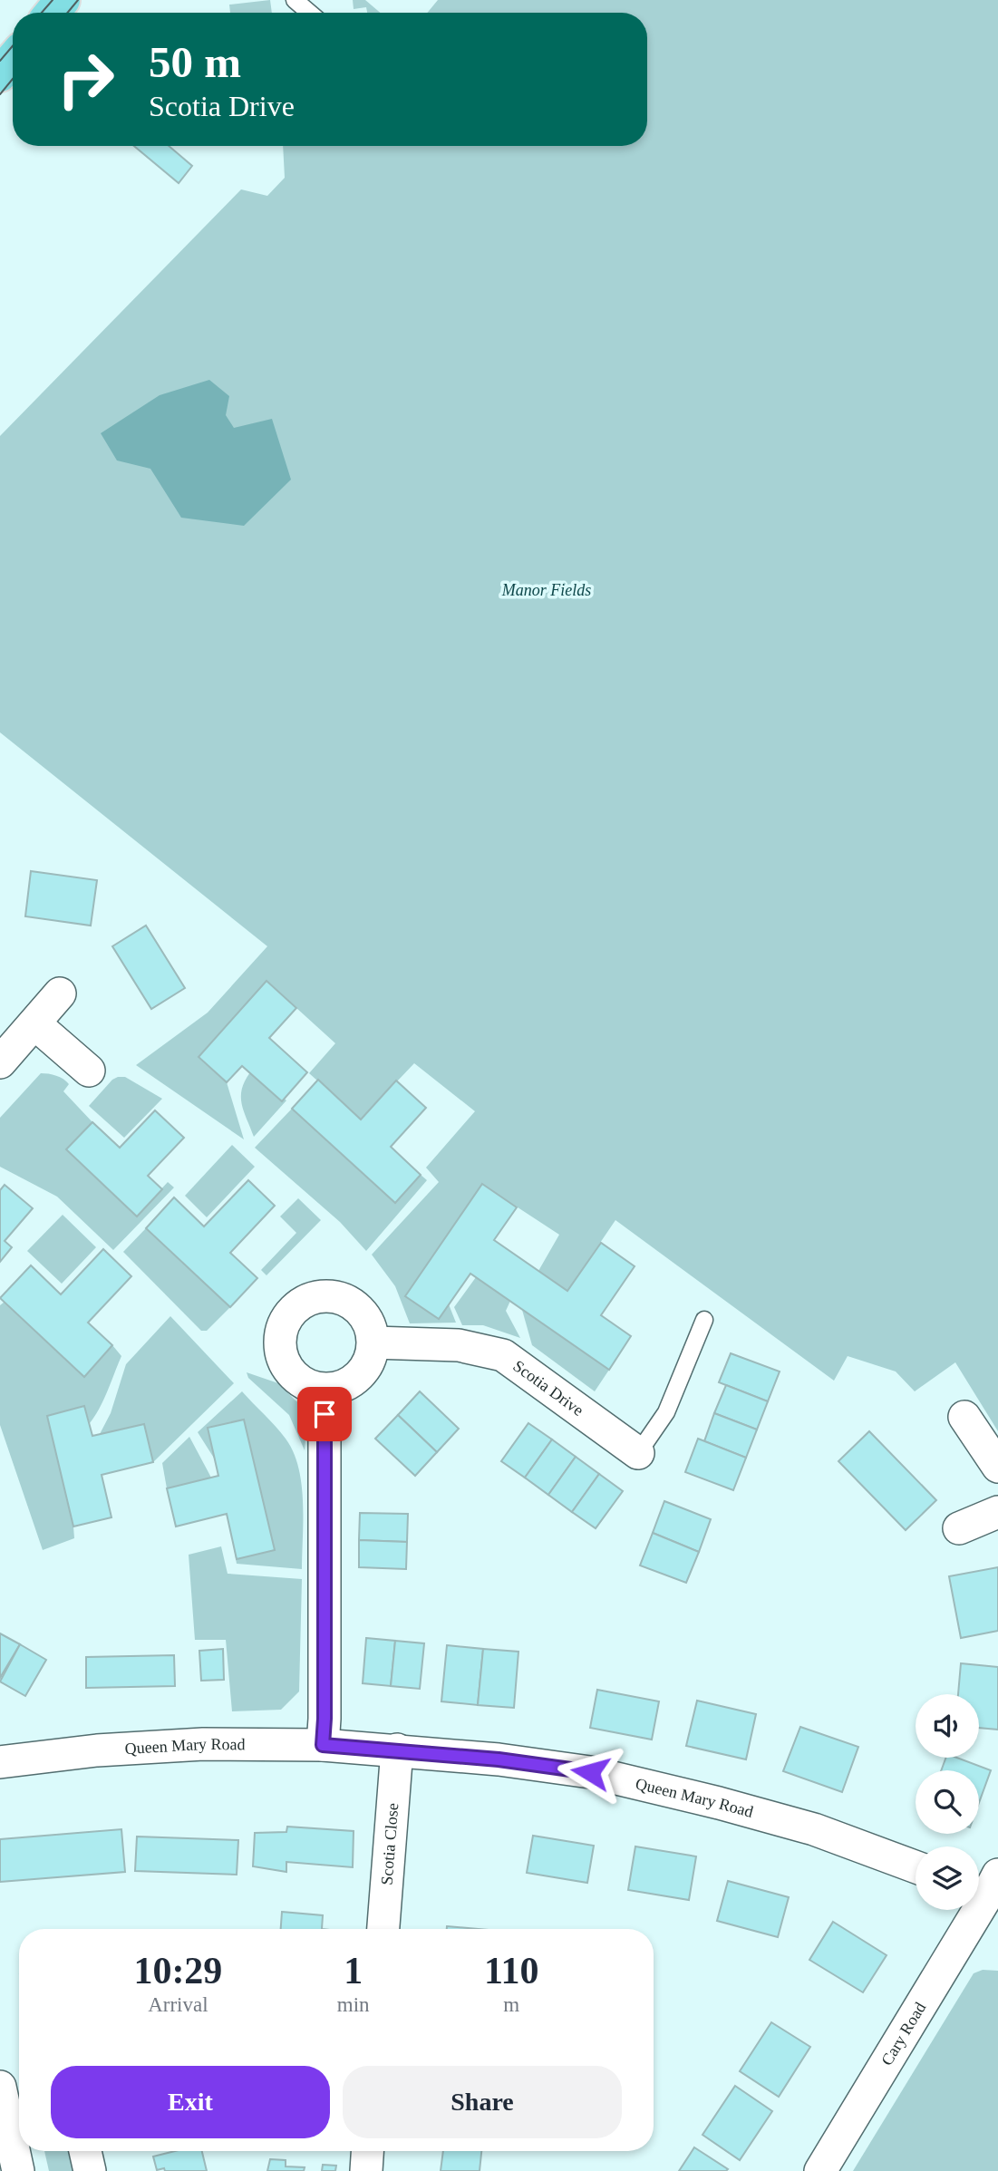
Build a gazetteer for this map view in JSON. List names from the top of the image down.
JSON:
{
  "streets": {
    "street": [
      "Scotia Drive",
      "Queen Mary Road",
      "Scotia Close",
      "Cary Road"
    ]
  },
  "crossings": [
    ["Queen Mary Road", "Scotia Close"]
  ],
  "parks": ["Manor Fields"],
  "page": {
    "turn": ["50 m", "Scotia Drive"],
    "eta": [
      "10:29",
      "Arrival",
      "1",
      "min",
      "110",
      "m"
    ],
    "buttons": ["Exit", "Share"]
  }
}
